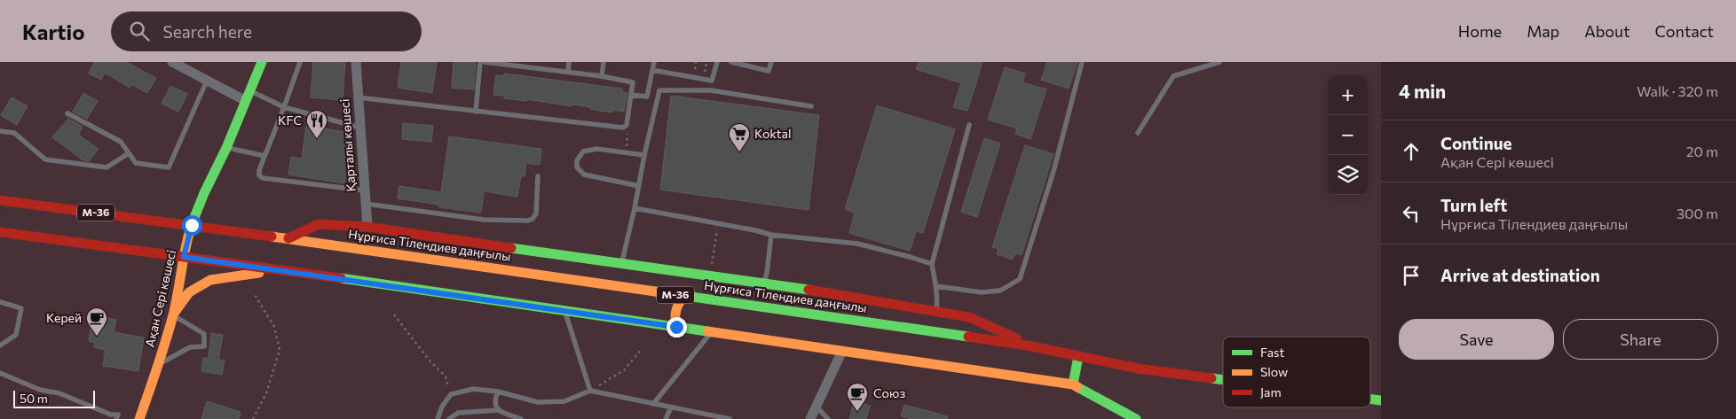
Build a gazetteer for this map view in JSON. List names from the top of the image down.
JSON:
{
  "streets": {
    "main road": ["M-36", "Нұрғиса Тілендиев даңғылы", "Ақан Сері көшесі"],
    "street": ["Қарталы көшесі"]
  },
  "crossings": [
    ["Нұрғиса Тілендиев даңғылы", "Ақан Сері көшесі"]
  ],
  "places": {
    "restaurant": ["KFC"],
    "supermarket": ["Koktal"],
    "cafe": ["Керей", "Союз"]
  },
  "legend": ["Fast", "Slow", "Jam"],
  "scale_bar": "50 m",
  "page": {
    "header": "Kartio",
    "search": "Search here",
    "nav": [
      "Home",
      "Map",
      "About",
      "Contact"
    ],
    "heading": ["4 min", "Walk · 320 m"],
    "map_buttons": ["+", "−"],
    "list": [
      ["Continue", "Ақан Сері көшесі", "20 m"],
      ["Turn left", "Нұрғиса Тілендиев даңғылы", "300 m"],
      "Arrive at destination"
    ],
    "buttons": ["Save", "Share"],
    "scale": "50 m"
  }
}
